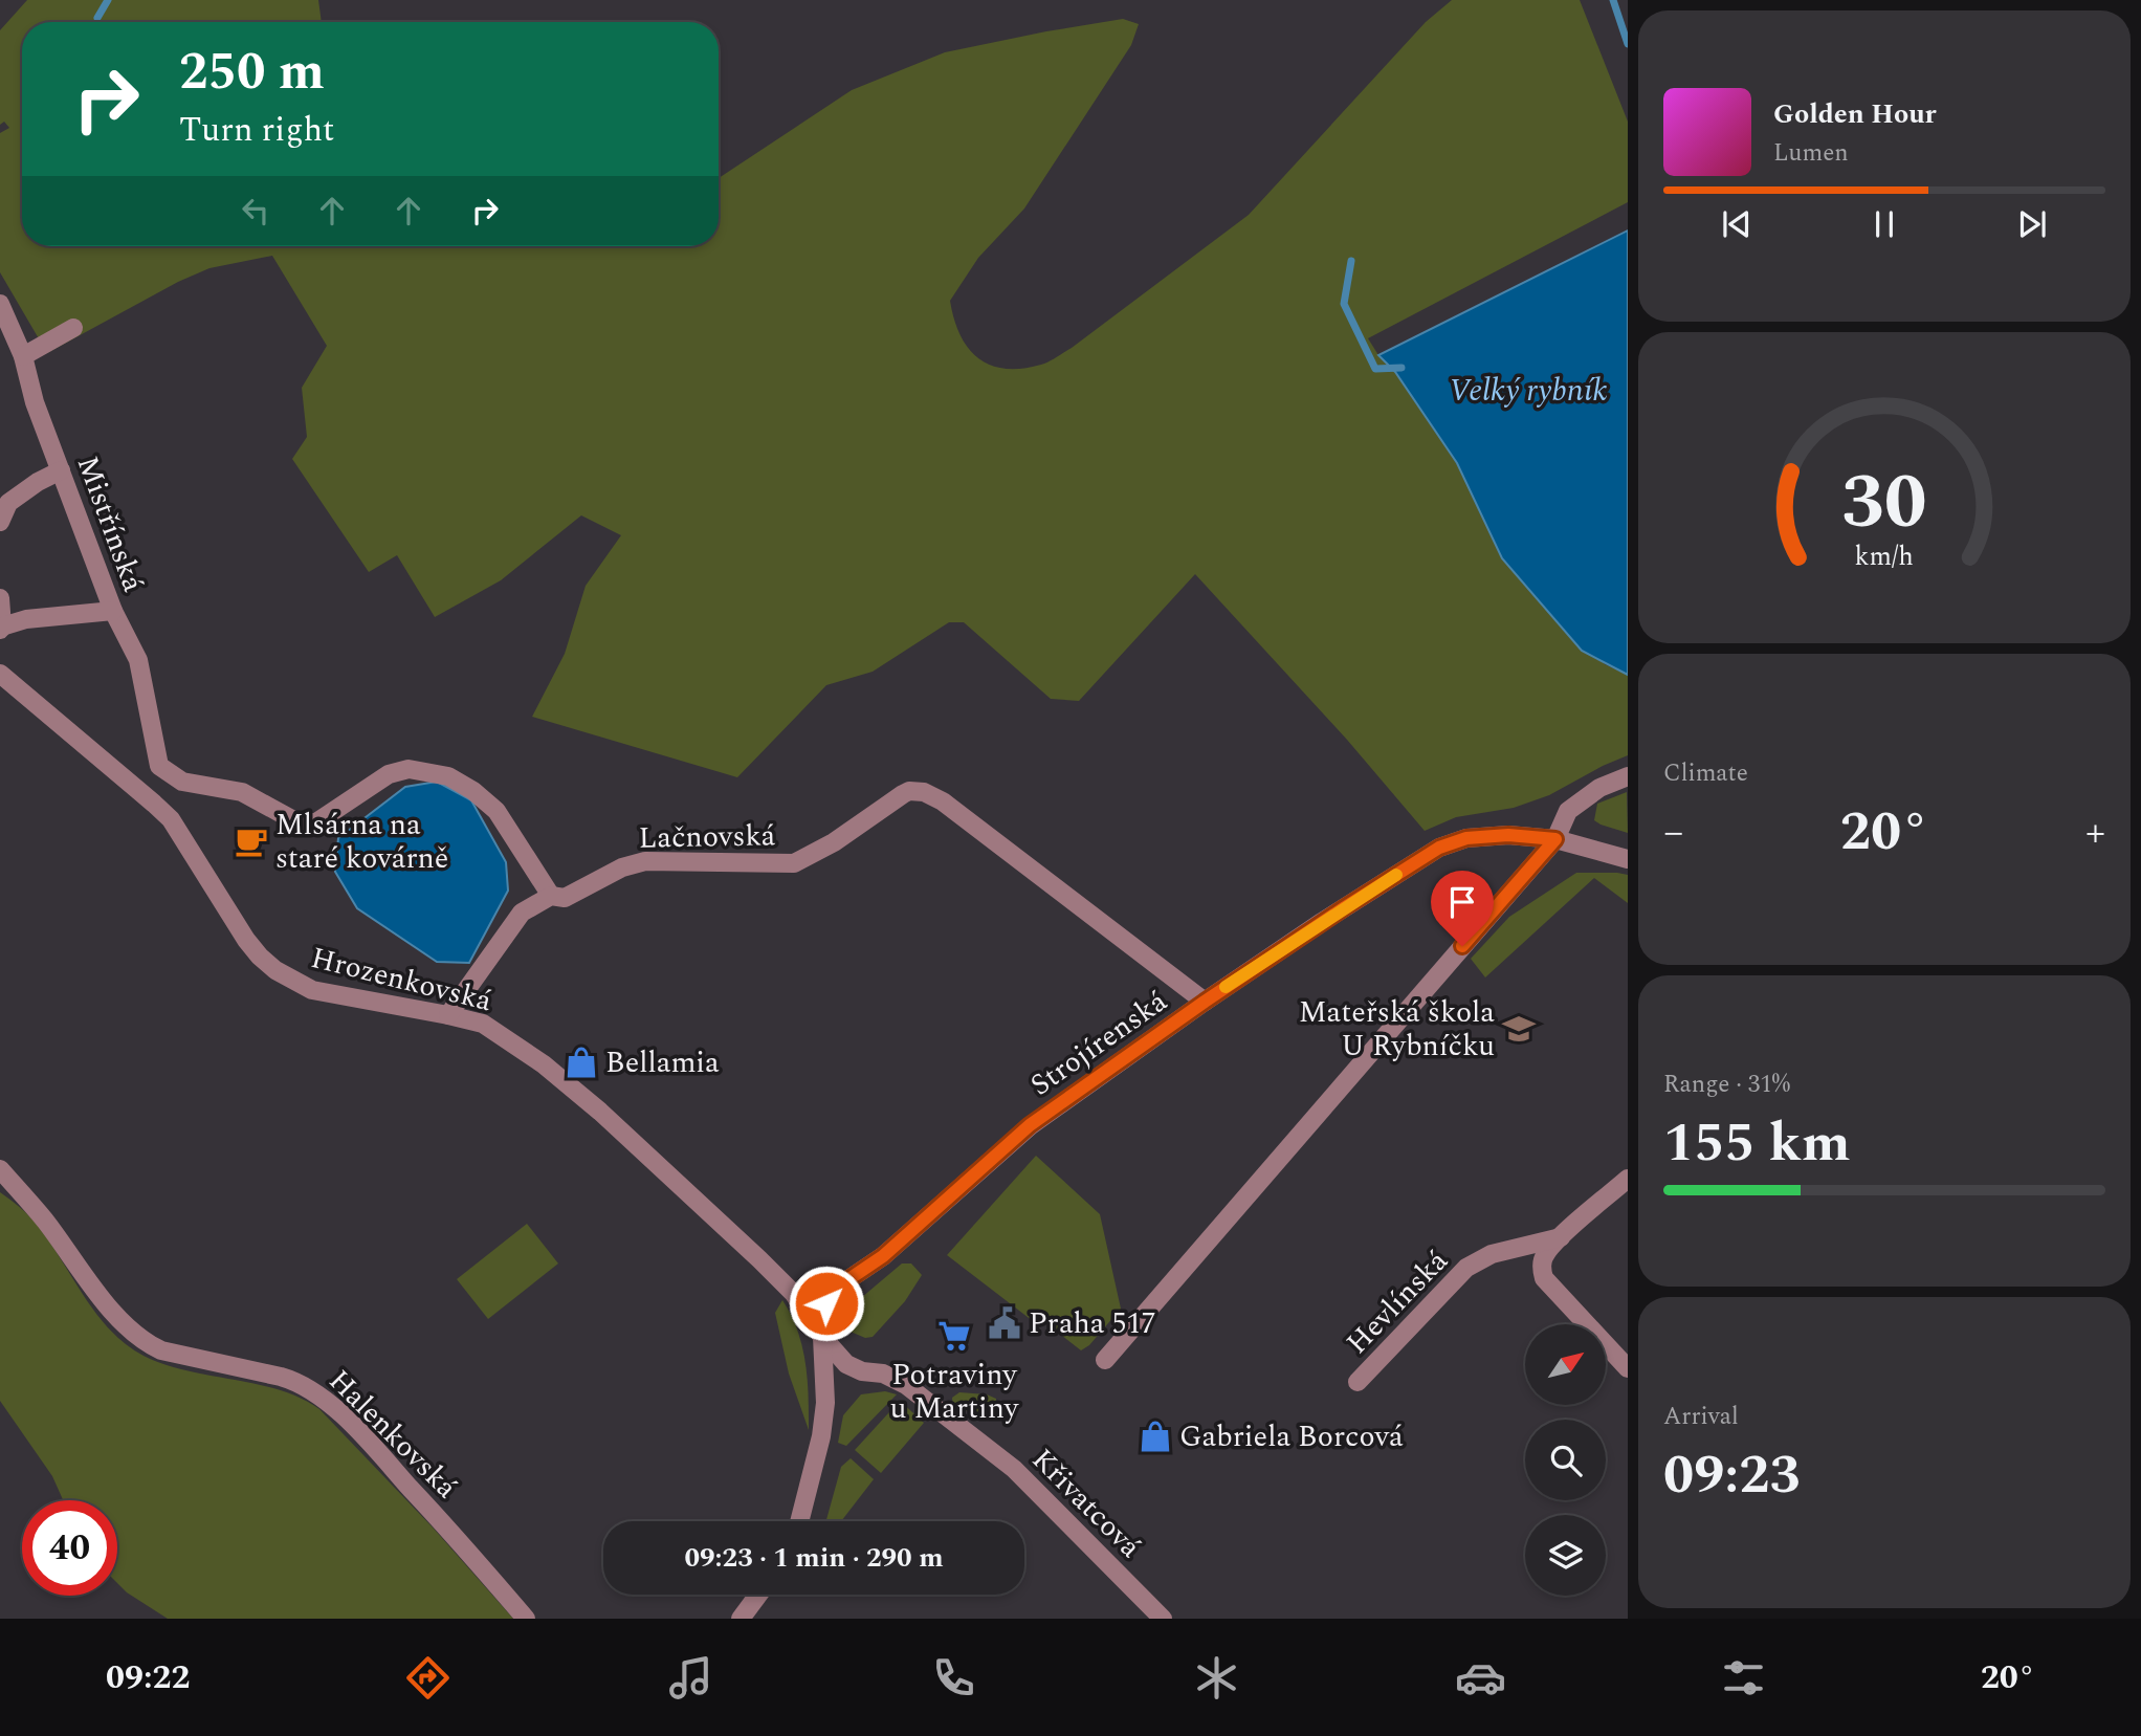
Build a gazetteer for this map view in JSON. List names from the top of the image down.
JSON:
{
  "streets": {
    "street": [
      "Mistřínská",
      "Lačnovská",
      "Hrozenkovská",
      "Strojírenská",
      "Hevlínská",
      "Halenkovská",
      "Křivatcová"
    ]
  },
  "crossings": [
    ["Lačnovská", "Hrozenkovská"],
    ["Lačnovská", "Strojírenská"],
    ["Hrozenkovská", "Strojírenská"],
    ["Hrozenkovská", "Křivatcová"],
    ["Strojírenská", "Křivatcová"]
  ],
  "water": ["Velký rybník"],
  "places": {
    "cafe": ["Mlsárna na staré kovárně"],
    "school or university": ["Mateřská škola U Rybníčku"],
    "shop": ["Bellamia", "Gabriela Borcová"],
    "public building": ["Praha 517"],
    "supermarket": ["Potraviny u Martiny"]
  },
  "north": "top right",
  "page": {
    "turn": ["250 m", "Turn right"],
    "song": ["Golden Hour", "Lumen"],
    "tile": [
      "Climate",
      ["Range · 31%", "155 km"],
      ["Arrival", "09:23"]
    ],
    "heat": ["−", "20°", "+"],
    "limit": "40",
    "trip": "09:23 · 1 min · 290 m",
    "tabs": ["09:22", "20°"],
    "gauge": ["30", "km/h"]
  }
}
